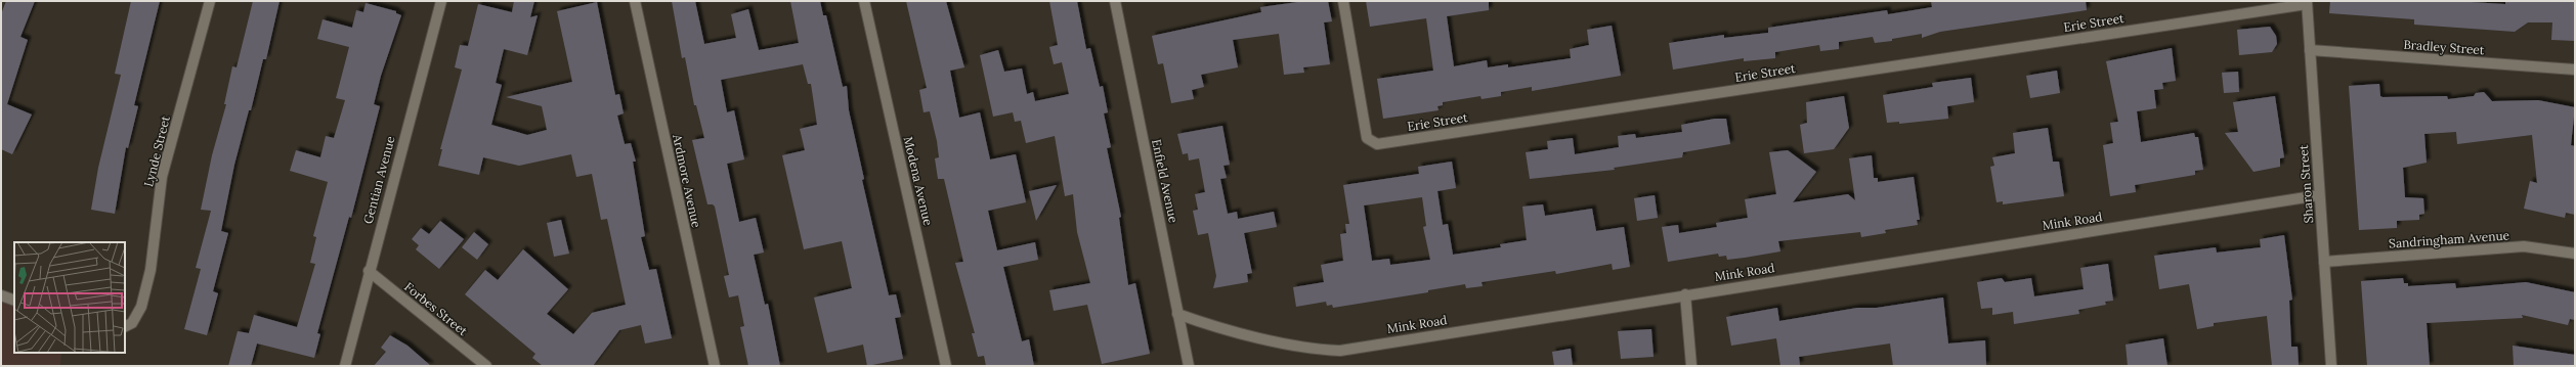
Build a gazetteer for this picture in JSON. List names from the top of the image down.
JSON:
{
  "streets": {
    "street": [
      "Erie Street",
      "Bradley Street",
      "Lynde Street",
      "Gentian Avenue",
      "Ardmore Avenue",
      "Modena Avenue",
      "Enfield Avenue",
      "Sharon Street",
      "Mink Road",
      "Sandringham Avenue",
      "Forbes Street"
    ]
  },
  "crossings": [
    ["Erie Street", "Sharon Street"],
    ["Bradley Street", "Sharon Street"],
    ["Gentian Avenue", "Forbes Street"],
    ["Enfield Avenue", "Mink Road"],
    ["Sharon Street", "Mink Road"],
    ["Sharon Street", "Sandringham Avenue"]
  ]
}
